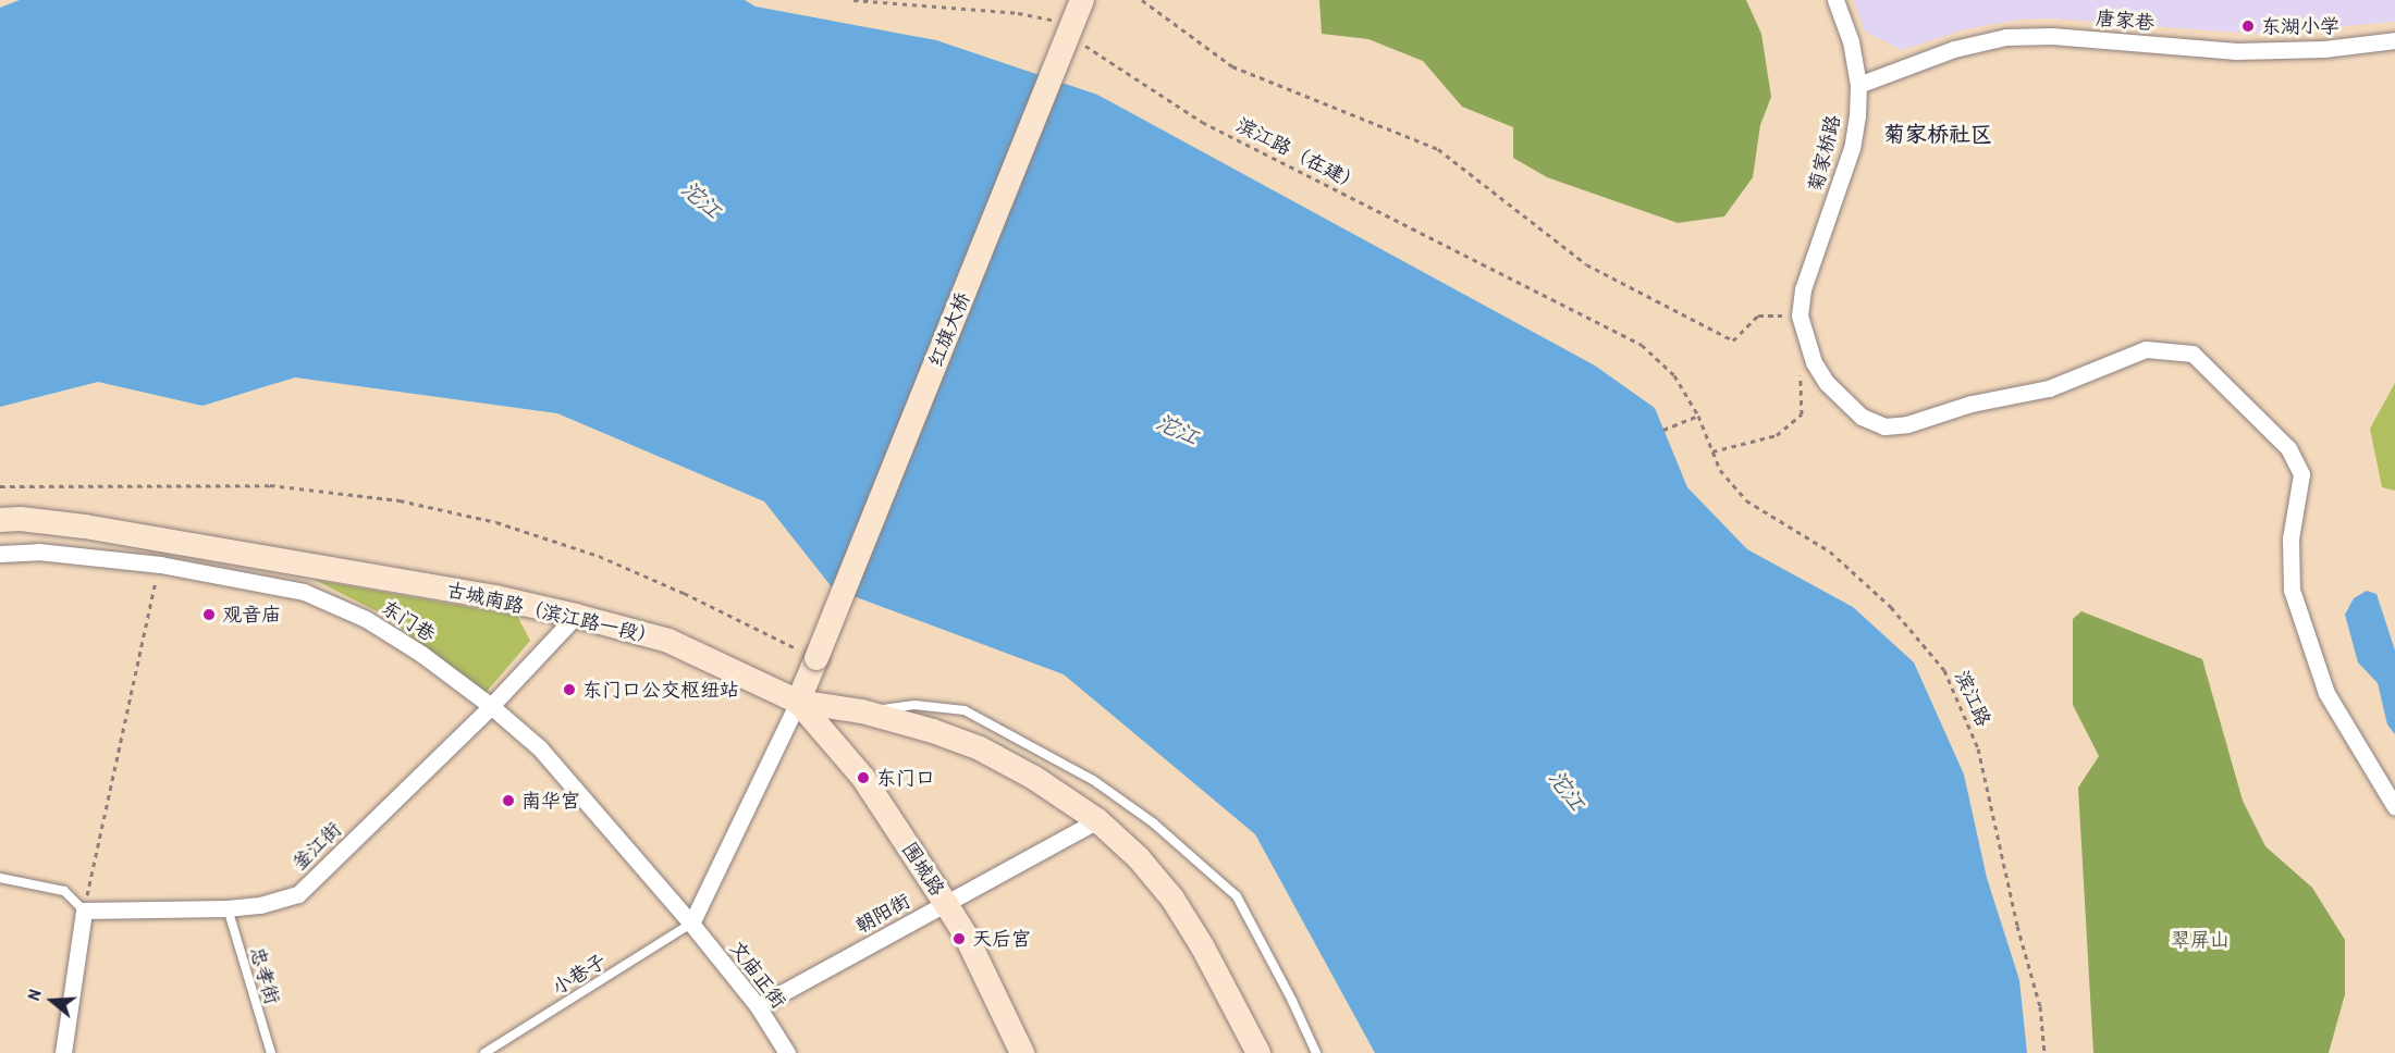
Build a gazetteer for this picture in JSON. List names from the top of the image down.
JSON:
{
  "streets": {
    "street": [
      "唐家巷",
      "菊家桥路",
      "红旗大桥",
      "古城南路（滨江路一段）",
      "东门巷",
      "釜江街",
      "围城路",
      "朝阳街",
      "文庙正街"
    ],
    "lane": ["小巷子", "忠孝街"],
    "path": ["滨江路（在建）", "滨江路"]
  },
  "crossings": [
    ["唐家巷", "菊家桥路"],
    ["滨江路（在建）", "滨江路"],
    ["红旗大桥", "古城南路（滨江路一段）"],
    ["红旗大桥", "围城路"],
    ["古城南路（滨江路一段）", "釜江街"],
    ["古城南路（滨江路一段）", "围城路"],
    ["古城南路（滨江路一段）", "朝阳街"],
    ["东门巷", "釜江街"],
    ["东门巷", "小巷子"],
    ["东门巷", "文庙正街"],
    ["釜江街", "忠孝街"],
    ["围城路", "朝阳街"],
    ["朝阳街", "文庙正街"],
    ["小巷子", "文庙正街"]
  ],
  "districts": ["菊家桥社区"],
  "water": ["沱江"],
  "parks": ["翠屏山"],
  "places": [
    "东湖小学",
    "观音庙",
    "东门口公交枢纽站",
    "东门口",
    "南华宫",
    "天后宫"
  ],
  "north": "left"
}
